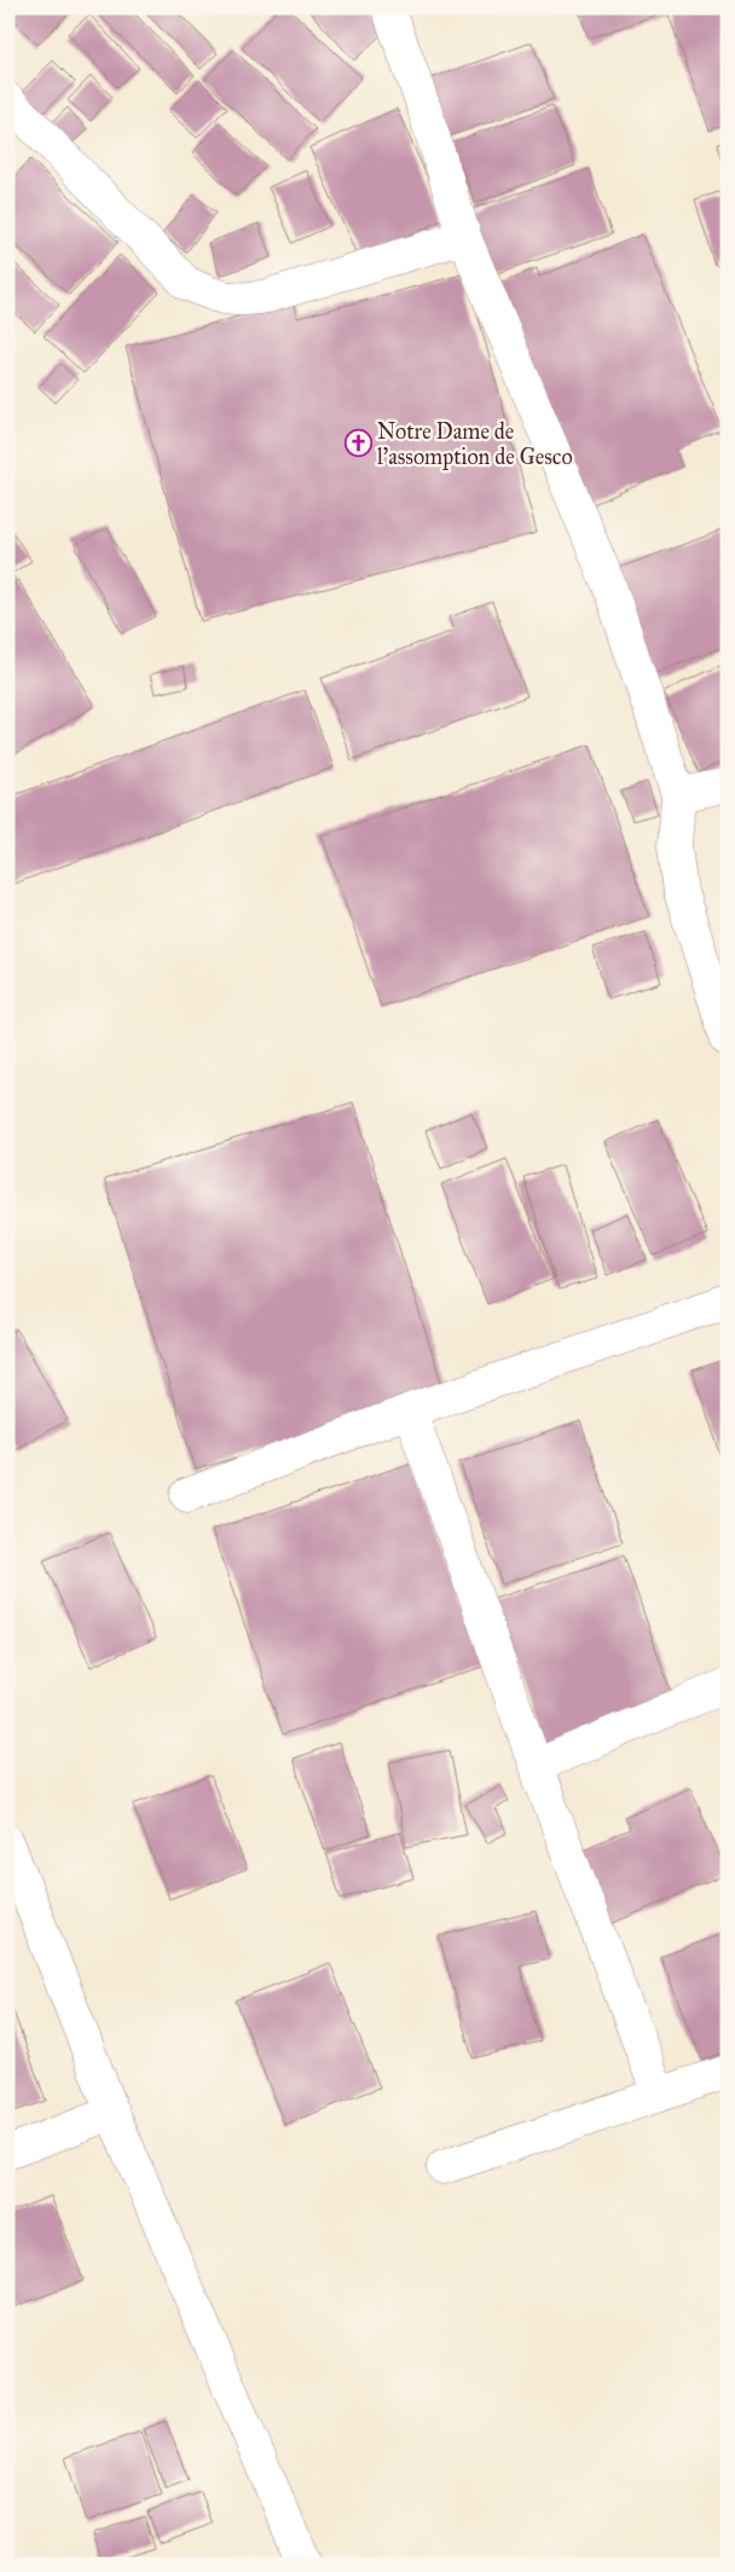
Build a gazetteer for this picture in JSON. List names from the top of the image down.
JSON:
{
  "places": {
    "church": ["Notre Dame de l’assomption de Gesco"]
  }
}
